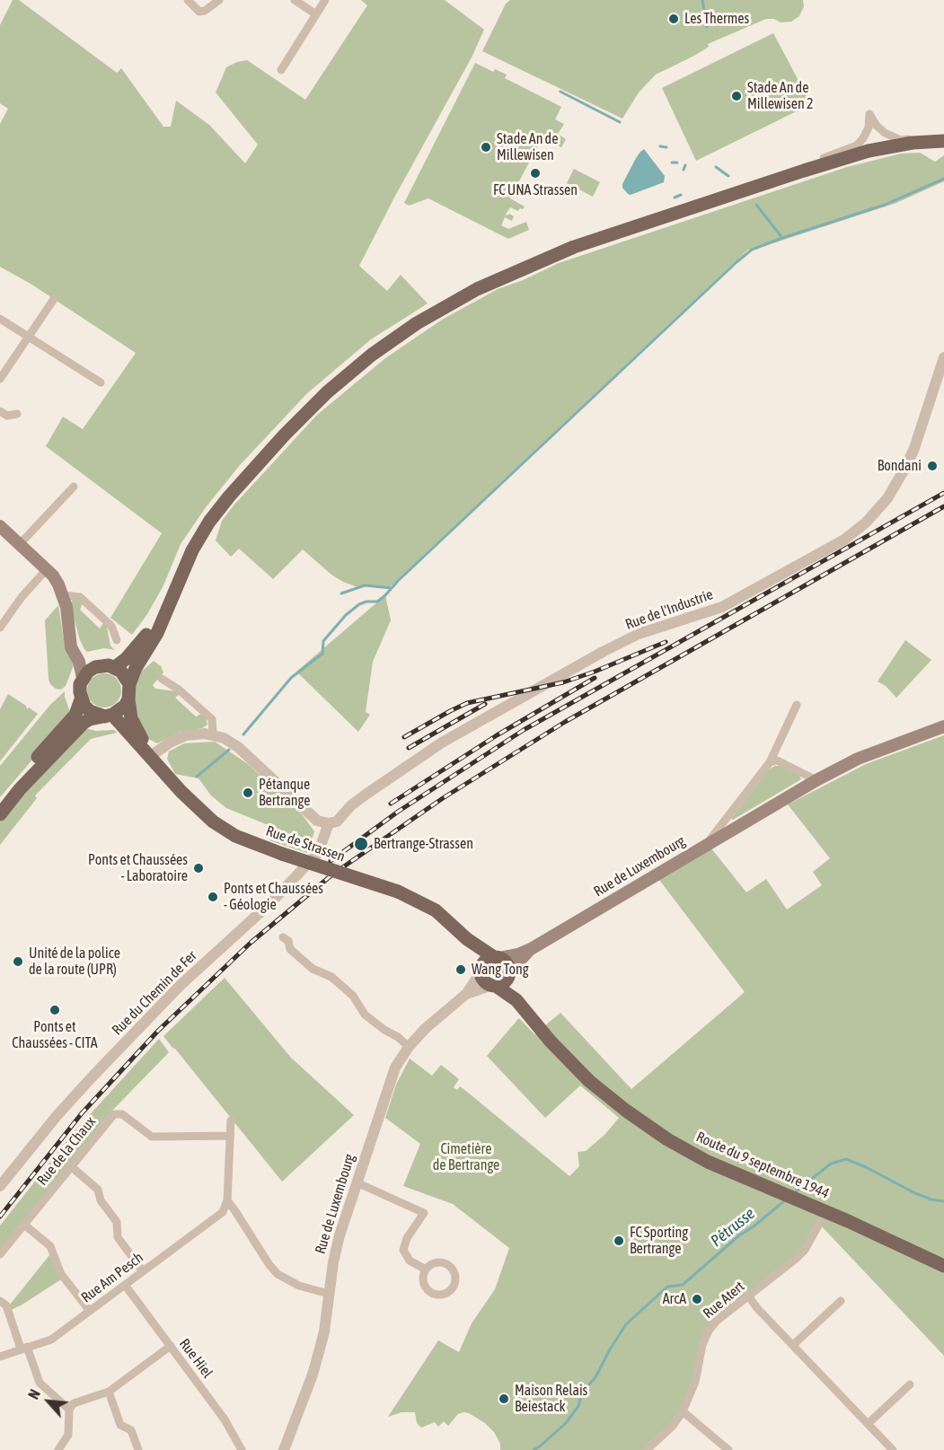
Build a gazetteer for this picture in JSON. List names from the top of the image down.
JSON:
{
  "streets": {
    "main road": ["Rue de Strassen", "Rue de Luxembourg", "Route du 9 septembre 1944"],
    "street": [
      "Rue de l'Industrie",
      "Rue du Chemin de Fer",
      "Rue de la Chaux",
      "Rue Am Pesch",
      "Rue Atert",
      "Rue Hiel"
    ]
  },
  "crossings": [
    ["Rue de l'Industrie", "Rue de Strassen"],
    ["Rue de l'Industrie", "Rue du Chemin de Fer"],
    ["Rue de Strassen", "Rue de Luxembourg"],
    ["Rue de Strassen", "Rue du Chemin de Fer"],
    ["Rue de Strassen", "Route du 9 septembre 1944"],
    ["Rue de Luxembourg", "Route du 9 septembre 1944"],
    ["Route du 9 septembre 1944", "Rue Atert"],
    ["Rue Am Pesch", "Rue Hiel"]
  ],
  "water": ["Pétrusse"],
  "parks": ["Cimetière de Bertrange"],
  "places": [
    "Les Thermes",
    "Stade An de Millewisen 2",
    "Stade An de Millewisen",
    "FC UNA Strassen",
    "Bondani",
    "Pétanque Bertrange",
    "Bertrange-Strassen",
    "Ponts et Chaussées - Laboratoire",
    "Ponts et Chaussées - Géologie",
    "Unité de la police de la route (UPR)",
    "Wang Tong",
    "Ponts et Chaussées - CITA",
    "FC Sporting Bertrange",
    "ArcA",
    "Maison Relais Beiestack"
  ],
  "north": "top left"
}
